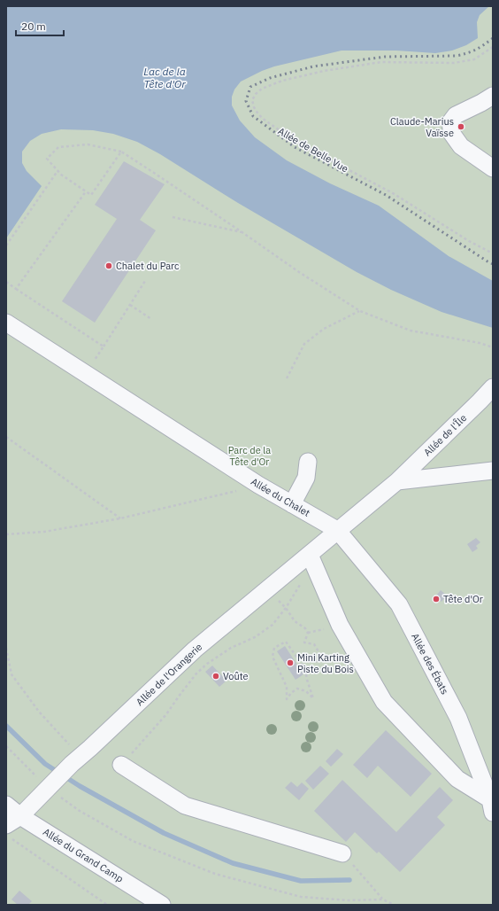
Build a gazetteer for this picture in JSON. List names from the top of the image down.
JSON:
{
  "streets": {
    "street": [
      "Allée de l'Île",
      "Allée du Chalet",
      "Allée des Ébats",
      "Allée de l'Orangerie",
      "Allée du Grand Camp"
    ],
    "path": ["Allée de Belle Vue"]
  },
  "crossings": [
    ["Allée du Chalet", "Allée des Ébats"],
    ["Allée du Chalet", "Allée de l'Orangerie"],
    ["Allée des Ébats", "Allée de l'Orangerie"],
    ["Allée de l'Orangerie", "Allée du Grand Camp"]
  ],
  "water": ["Lac de la Tête d'Or"],
  "parks": ["Parc de la Tête d'Or"],
  "places": [
    "Claude-Marius Vaïsse",
    "Chalet du Parc",
    "Tête d'Or",
    "Mini Karting Piste du Bois",
    "Voûte"
  ],
  "scale_bar": "20 m"
}
